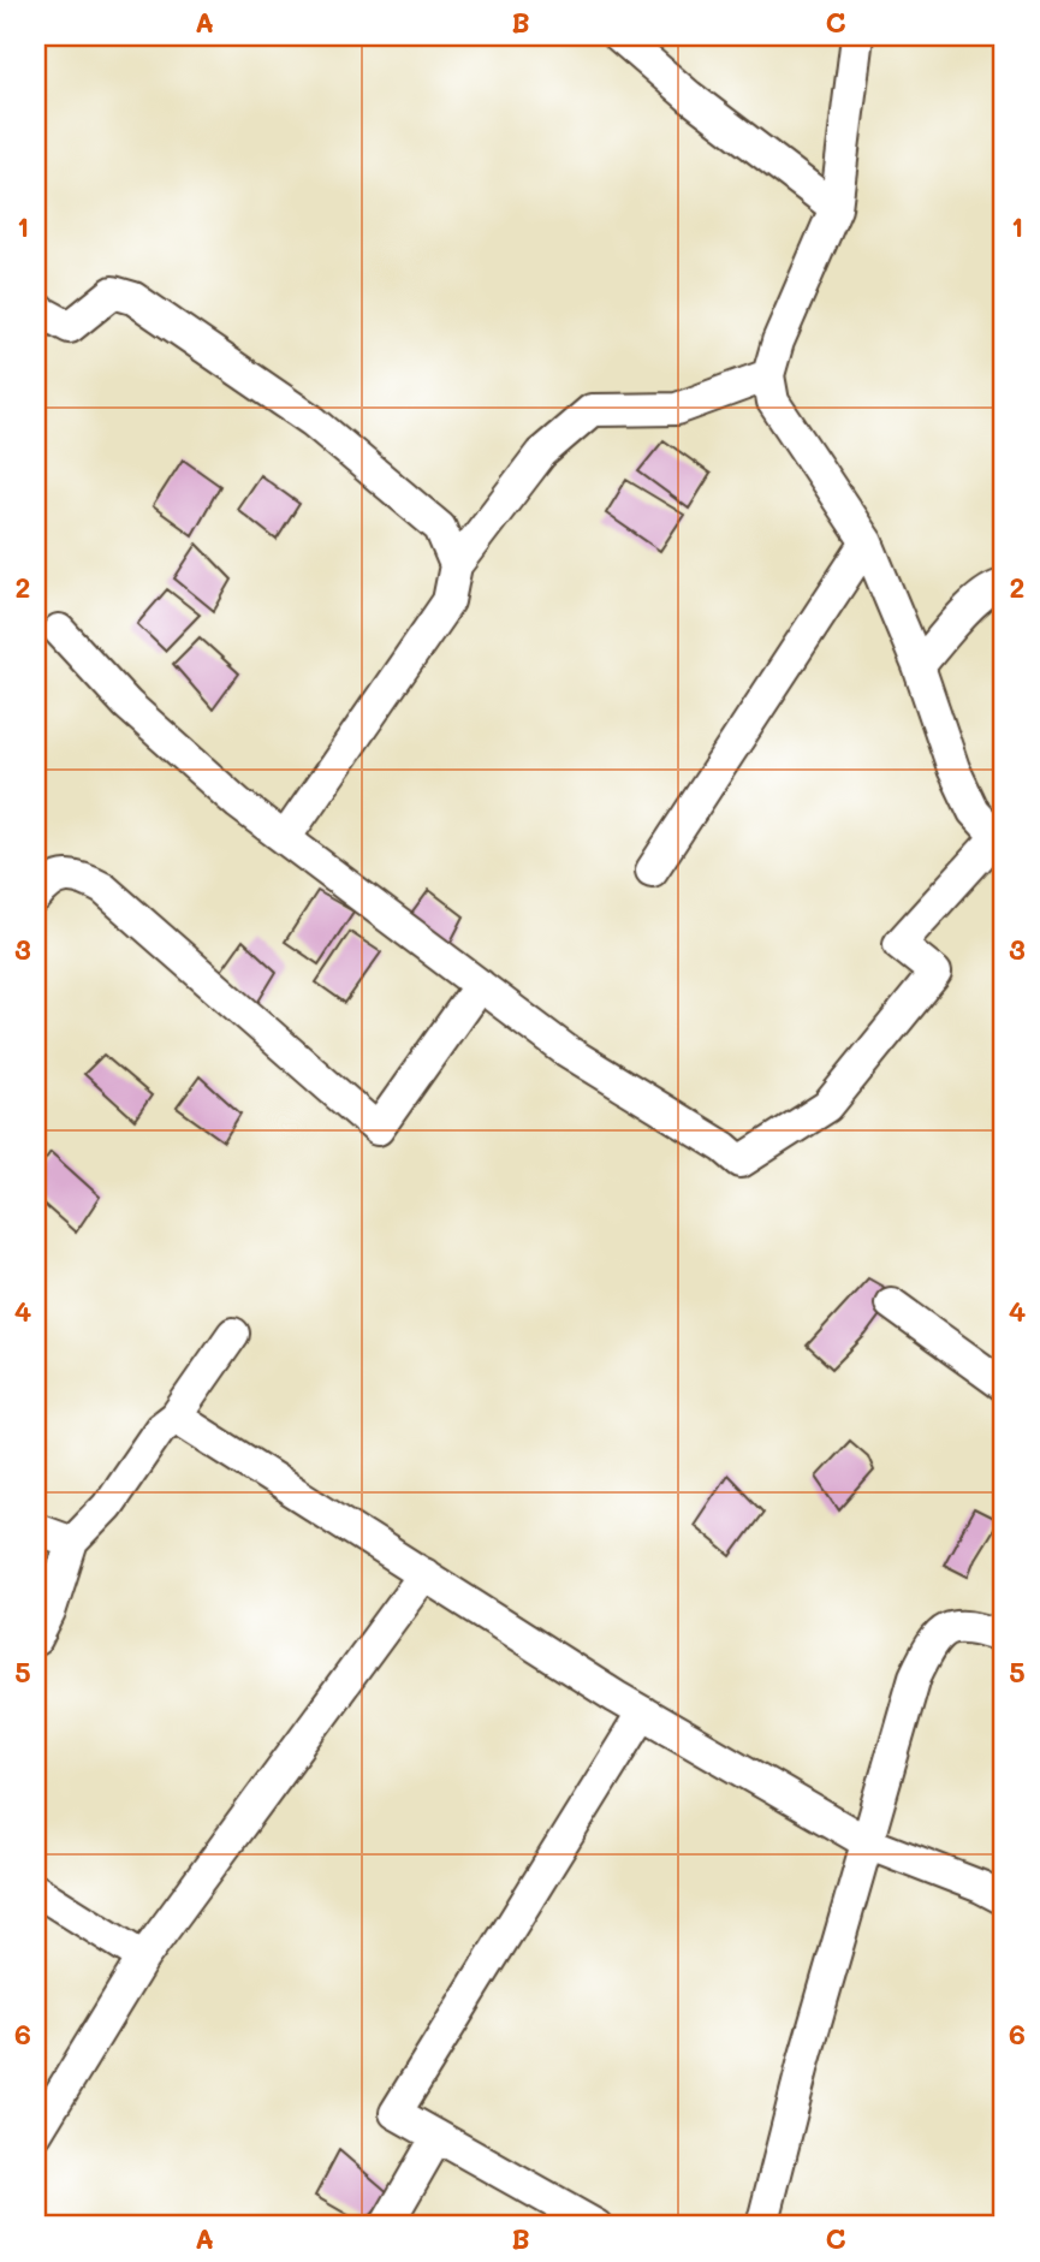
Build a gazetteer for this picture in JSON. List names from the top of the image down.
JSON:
{
  "grid": {
    "columns": ["A", "B", "C"],
    "rows": [
      "1",
      "2",
      "3",
      "4",
      "5",
      "6"
    ]
  }
}
